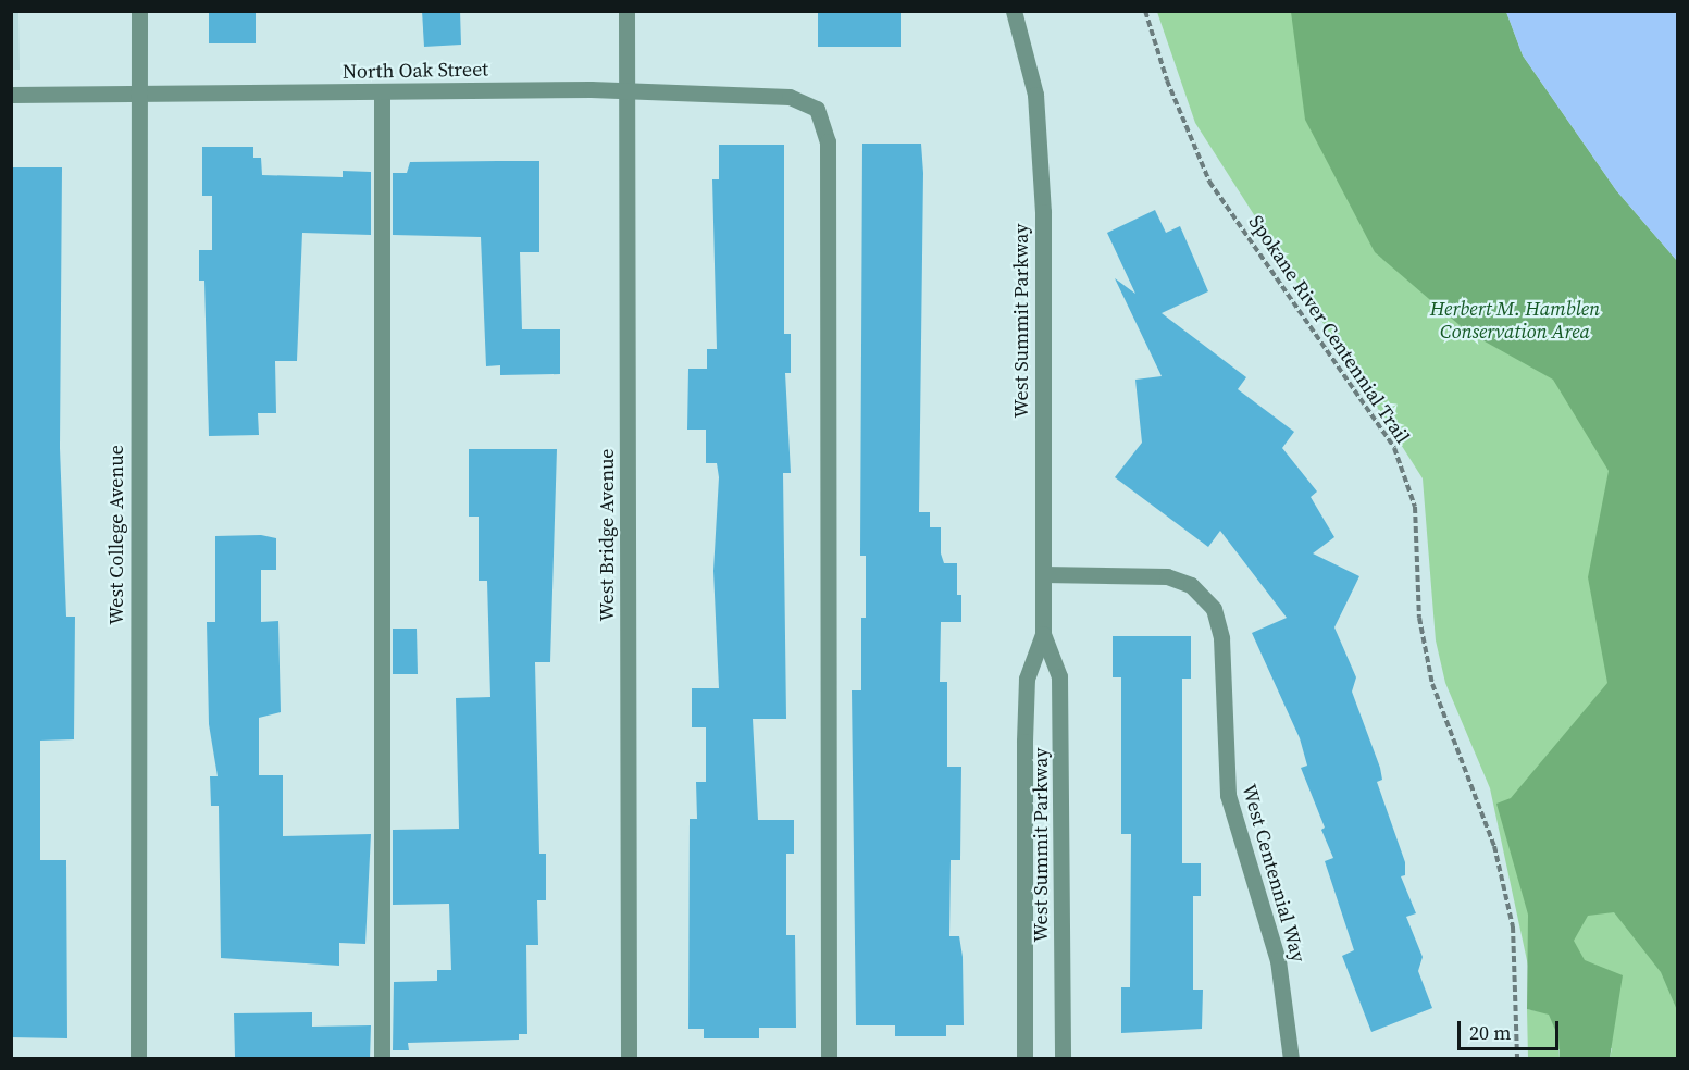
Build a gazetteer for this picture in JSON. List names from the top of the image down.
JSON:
{
  "streets": {
    "street": [
      "North Oak Street",
      "West Summit Parkway",
      "West College Avenue",
      "West Bridge Avenue",
      "West Centennial Way"
    ],
    "path": ["Spokane River Centennial Trail"]
  },
  "crossings": [
    ["North Oak Street", "West College Avenue"],
    ["North Oak Street", "West Bridge Avenue"],
    ["West Summit Parkway", "West Centennial Way"]
  ],
  "parks": ["Herbert M. Hamblen Conservation Area"],
  "scale_bar": "20 m"
}
